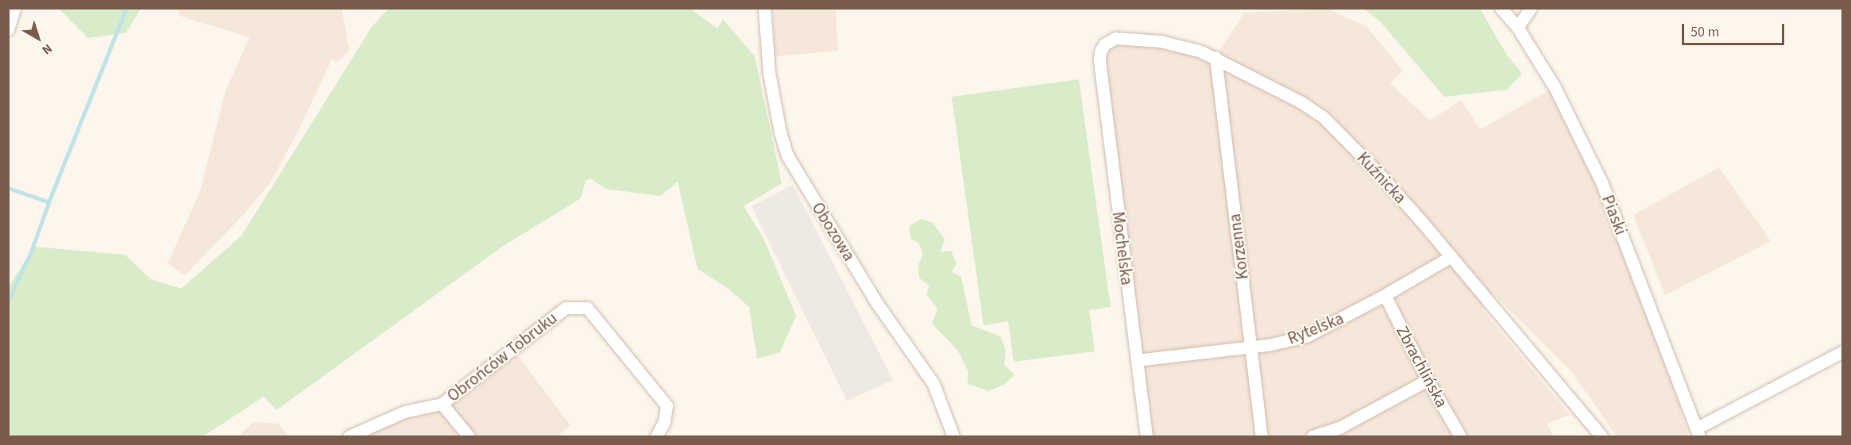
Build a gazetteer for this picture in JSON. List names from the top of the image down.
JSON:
{
  "streets": {
    "street": [
      "Kuźnicka",
      "Piaski",
      "Obozowa",
      "Korzenna",
      "Mochelska",
      "Rytelska",
      "Obrońców Tobruku",
      "Zbrachlińska"
    ]
  },
  "crossings": [
    ["Kuźnicka", "Korzenna"],
    ["Kuźnicka", "Mochelska"],
    ["Kuźnicka", "Rytelska"],
    ["Korzenna", "Rytelska"],
    ["Mochelska", "Rytelska"],
    ["Rytelska", "Zbrachlińska"]
  ],
  "scale_bar": "50 m",
  "north": "bottom right"
}
